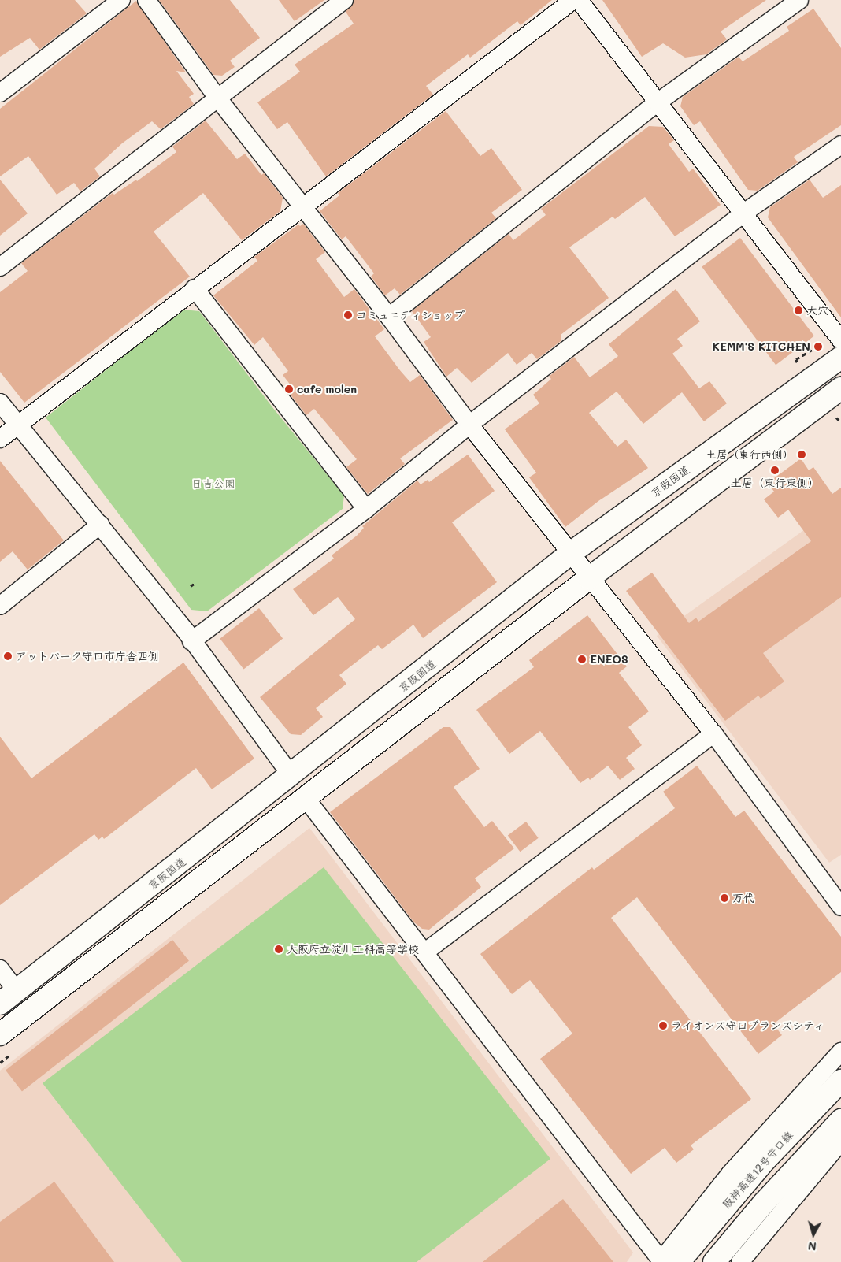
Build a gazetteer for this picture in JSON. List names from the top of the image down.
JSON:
{
  "streets": {
    "highway": ["京阪国道", "阪神高速12号守口線"]
  },
  "parks": ["日吉公園"],
  "places": [
    "大穴",
    "コミュニティショップ",
    "KEMM'S KITCHEN",
    "cafe molen",
    "土居（東行西側）",
    "土居（東行東側）",
    "アットパーク守口市庁舎西側",
    "ENEOS",
    "万代",
    "大阪府立淀川工科高等学校",
    "ライオンズ守口ブランズシティ"
  ],
  "north": "bottom"
}
